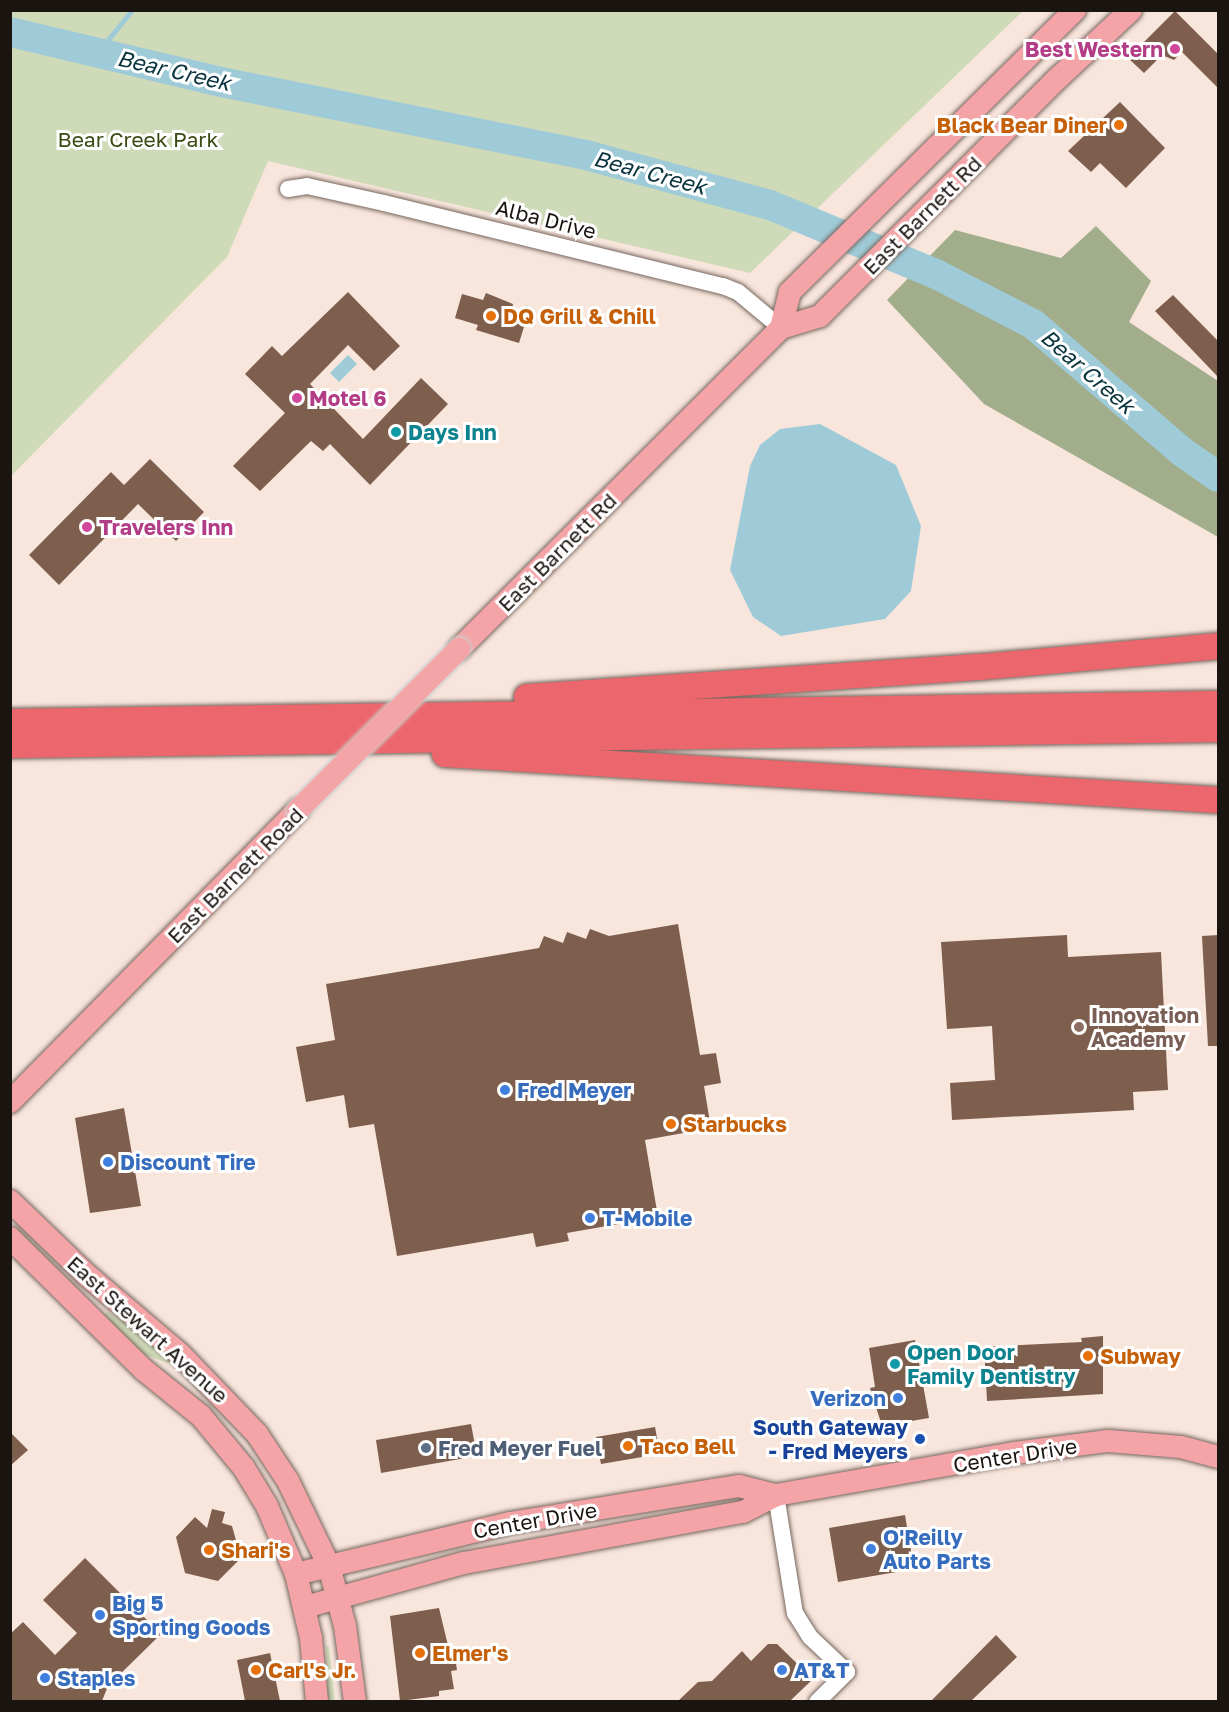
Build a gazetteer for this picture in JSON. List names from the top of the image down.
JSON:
{
  "streets": {
    "main road": [
      "East Barnett Rd",
      "East Barnett Road",
      "East Stewart Avenue",
      "Center Drive"
    ],
    "street": ["Alba Drive"]
  },
  "crossings": [
    ["East Barnett Rd", "Alba Drive"],
    ["East Barnett Rd", "East Barnett Road"],
    ["East Stewart Avenue", "Center Drive"]
  ],
  "water": ["Bear Creek"],
  "parks": ["Bear Creek Park"],
  "places": [
    "Best Western",
    "Black Bear Diner",
    "DQ Grill & Chill",
    "Motel 6",
    "Days Inn",
    "Travelers Inn",
    "Innovation Academy",
    "Fred Meyer",
    "Starbucks",
    "Discount Tire",
    "T-Mobile",
    "Subway",
    "Open Door Family Dentistry",
    "Verizon",
    "South Gateway - Fred Meyers",
    "Taco Bell",
    "Fred Meyer Fuel",
    "O'Reilly Auto Parts",
    "Shari's",
    "Big 5 Sporting Goods",
    "Elmer's",
    "Carl's Jr.",
    "AT&T",
    "Staples"
  ]
}
